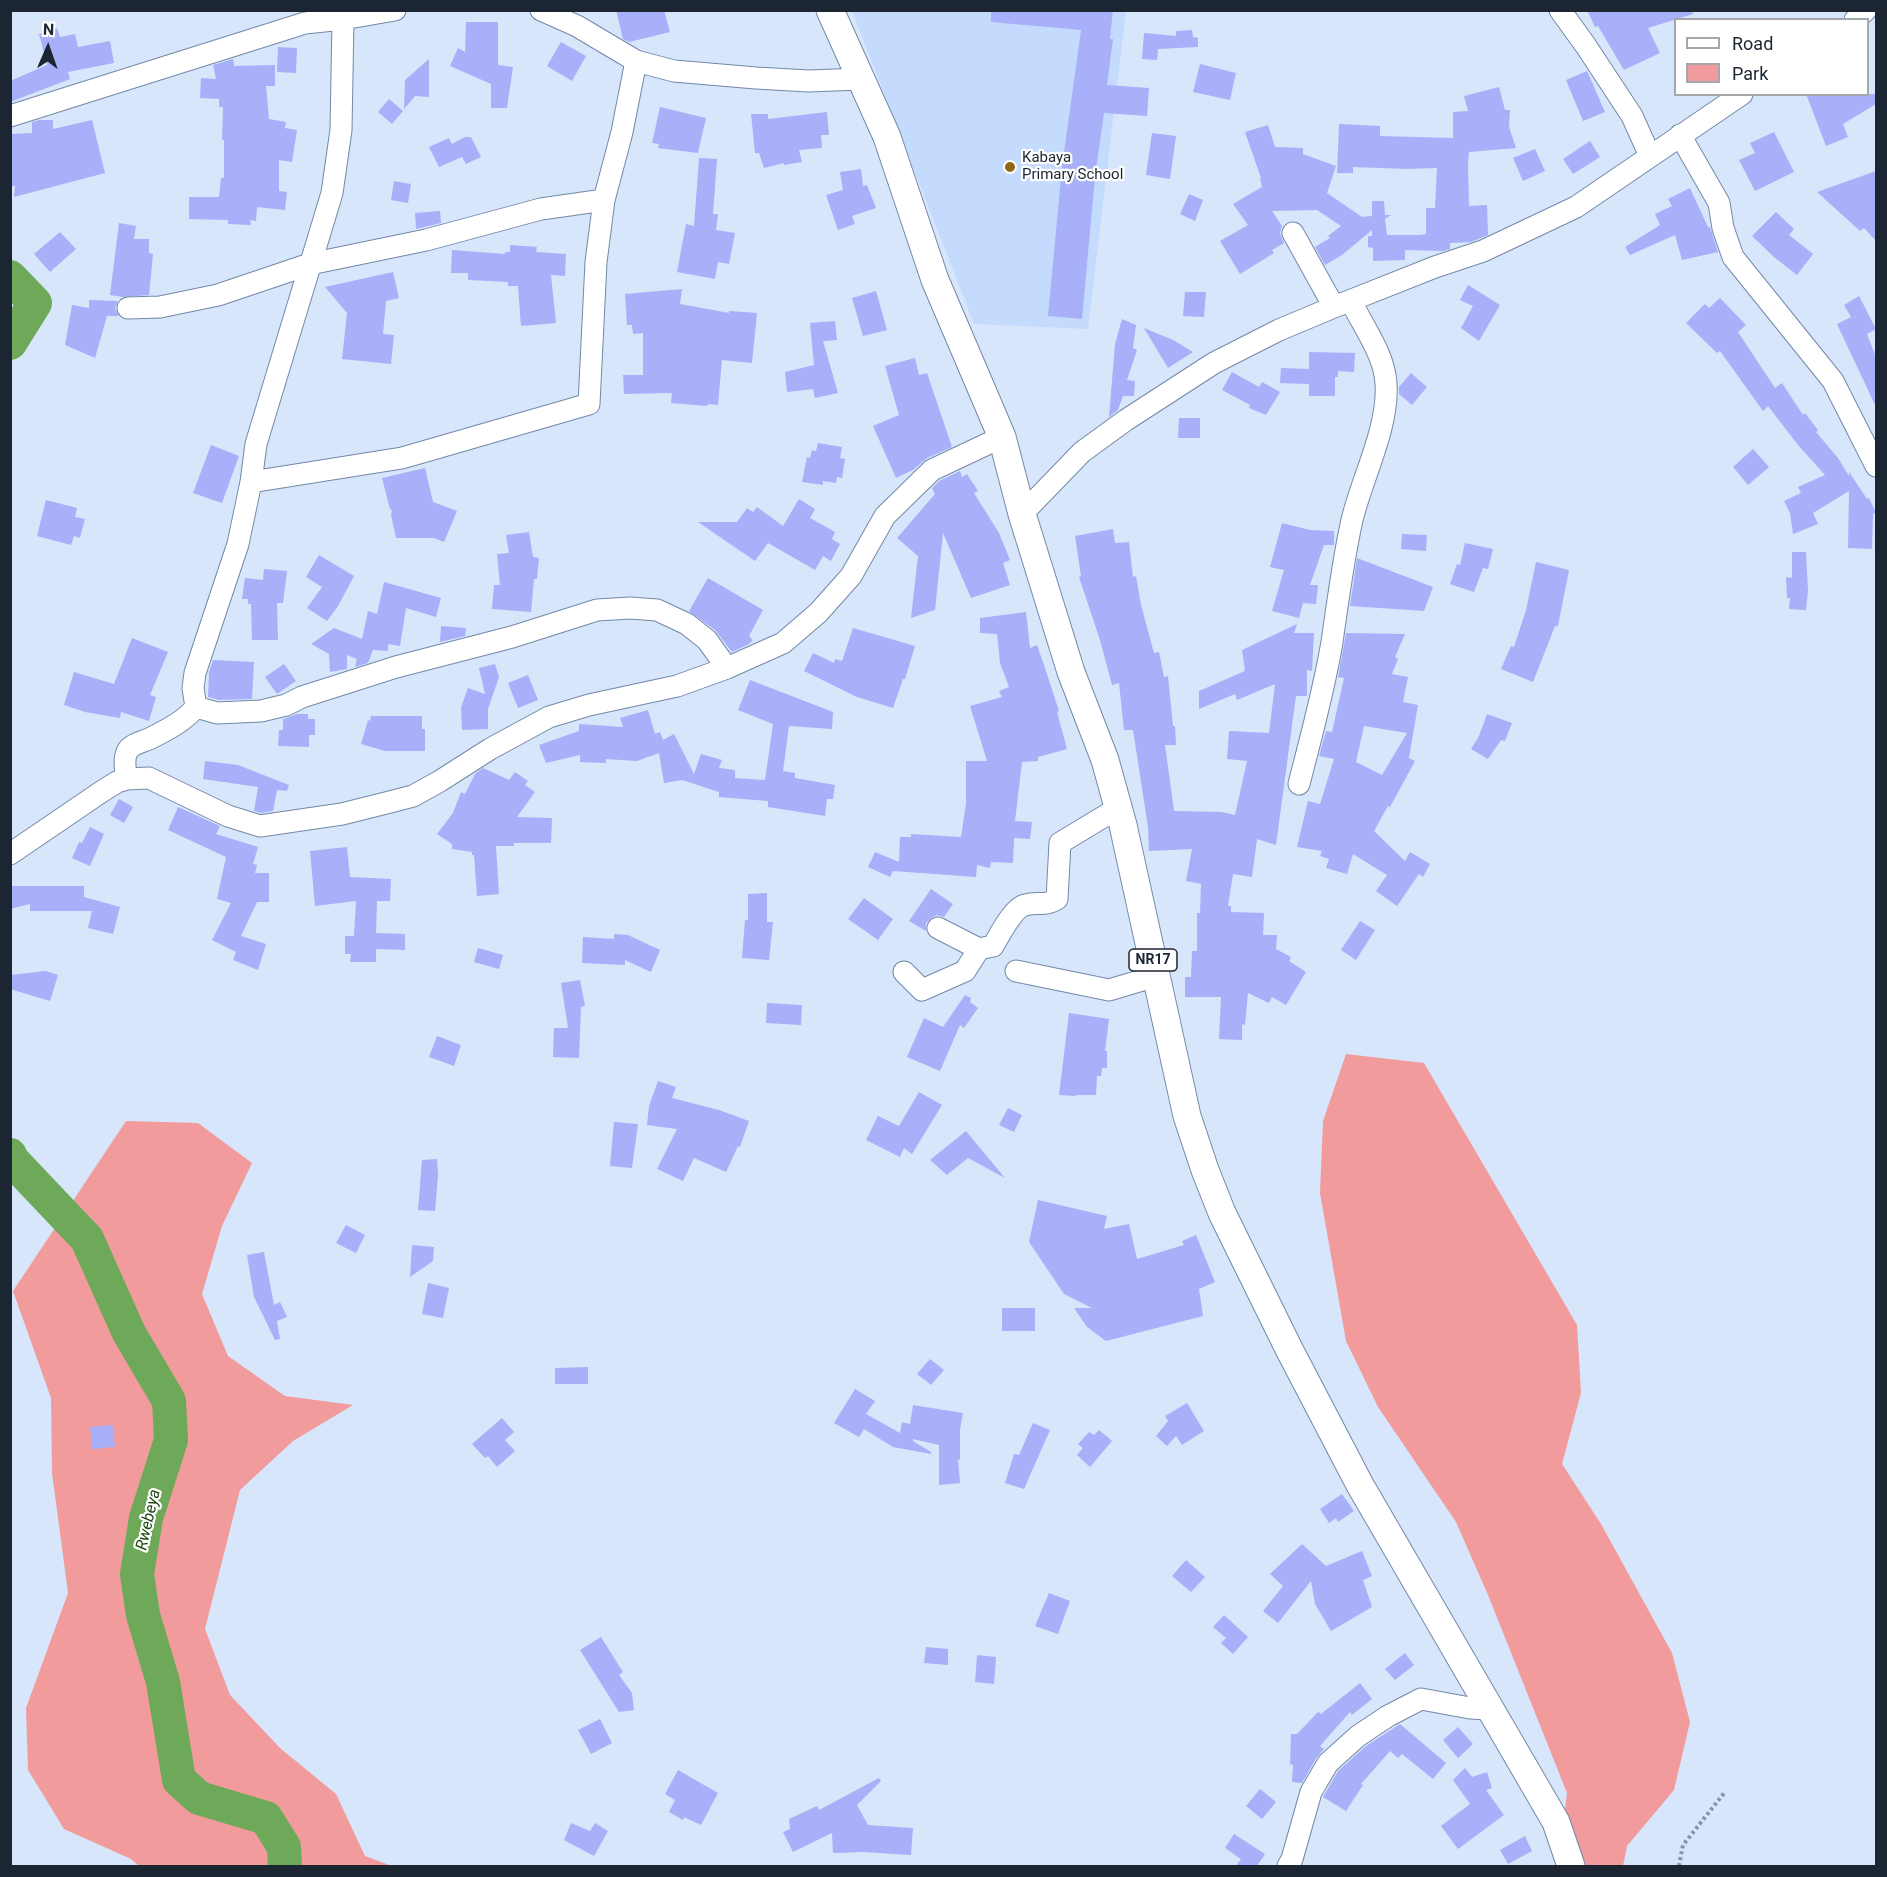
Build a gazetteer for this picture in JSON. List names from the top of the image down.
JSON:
{
  "streets": {
    "main road": ["NR17"]
  },
  "water": ["Rwebeya"],
  "places": ["Kabaya Primary School"],
  "legend": ["Road", "Park"],
  "north": "top"
}
